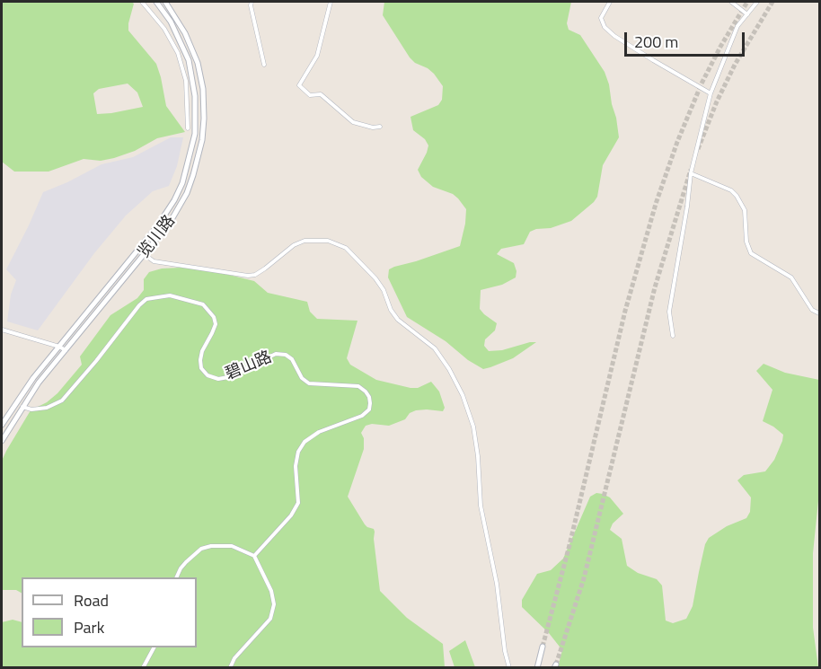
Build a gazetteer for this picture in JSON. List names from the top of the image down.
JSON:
{
  "streets": {
    "street": ["览川路", "碧山路"]
  },
  "crossings": [
    ["览川路", "碧山路"]
  ],
  "legend": ["Road", "Park"],
  "scale_bar": "200 m"
}
